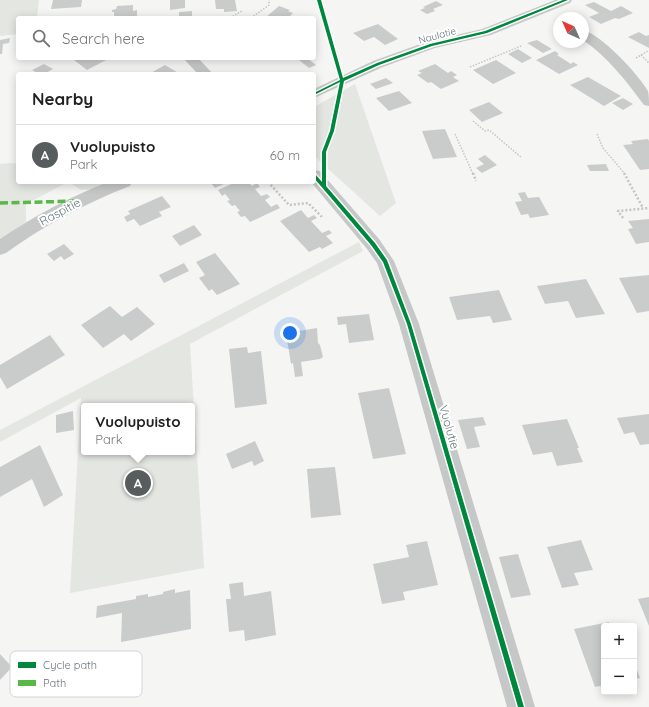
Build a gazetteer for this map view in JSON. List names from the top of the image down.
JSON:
{
  "streets": {
    "street": ["Naulatie", "Raspitie", "Vuolutie"]
  },
  "legend": ["Cycle path", "Path"],
  "north": "top left",
  "page": {
    "search": "Search here",
    "heading": "Nearby",
    "list": [
      {
        "mark": "A",
        "name": "Vuolupuisto",
        "note": "Park",
        "value": "60 m"
      }
    ],
    "popup": ["Vuolupuisto", "Park"],
    "pins": "A",
    "map_buttons": ["+", "−"]
  }
}
